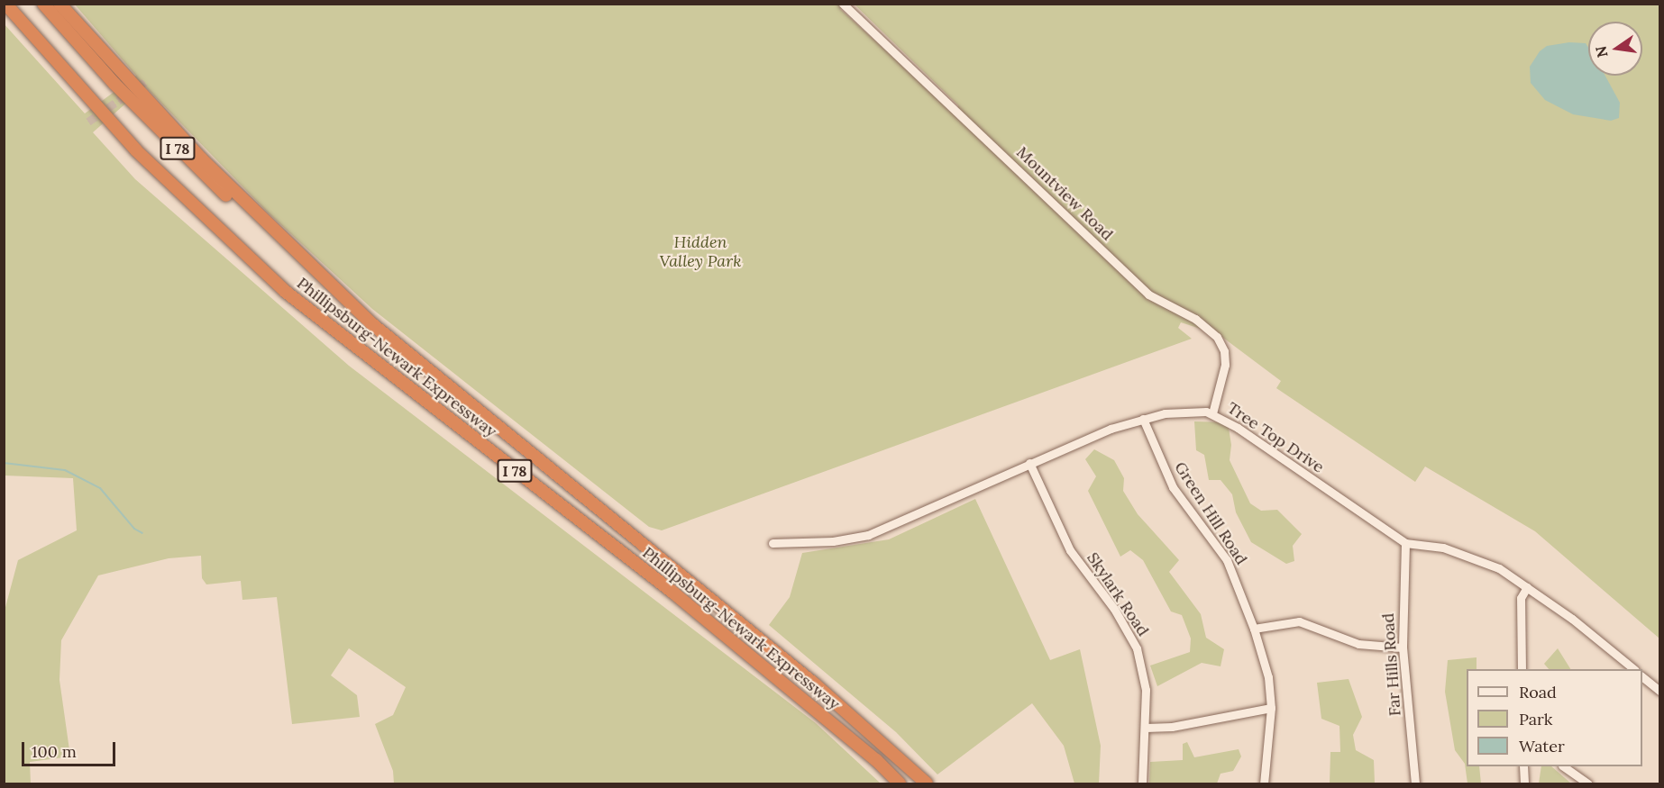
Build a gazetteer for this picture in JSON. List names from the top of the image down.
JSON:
{
  "streets": {
    "highway": ["I 78", "Phillipsburg-Newark Expressway"],
    "street": [
      "Mountview Road",
      "Tree Top Drive",
      "Green Hill Road",
      "Skylark Road",
      "Far Hills Road"
    ]
  },
  "crossings": [
    ["Mountview Road", "Tree Top Drive"],
    ["Tree Top Drive", "Green Hill Road"],
    ["Tree Top Drive", "Skylark Road"],
    ["Tree Top Drive", "Far Hills Road"]
  ],
  "parks": ["Hidden Valley Park"],
  "legend": ["Road", "Park", "Water"],
  "scale_bar": "100 m",
  "north": "left"
}
